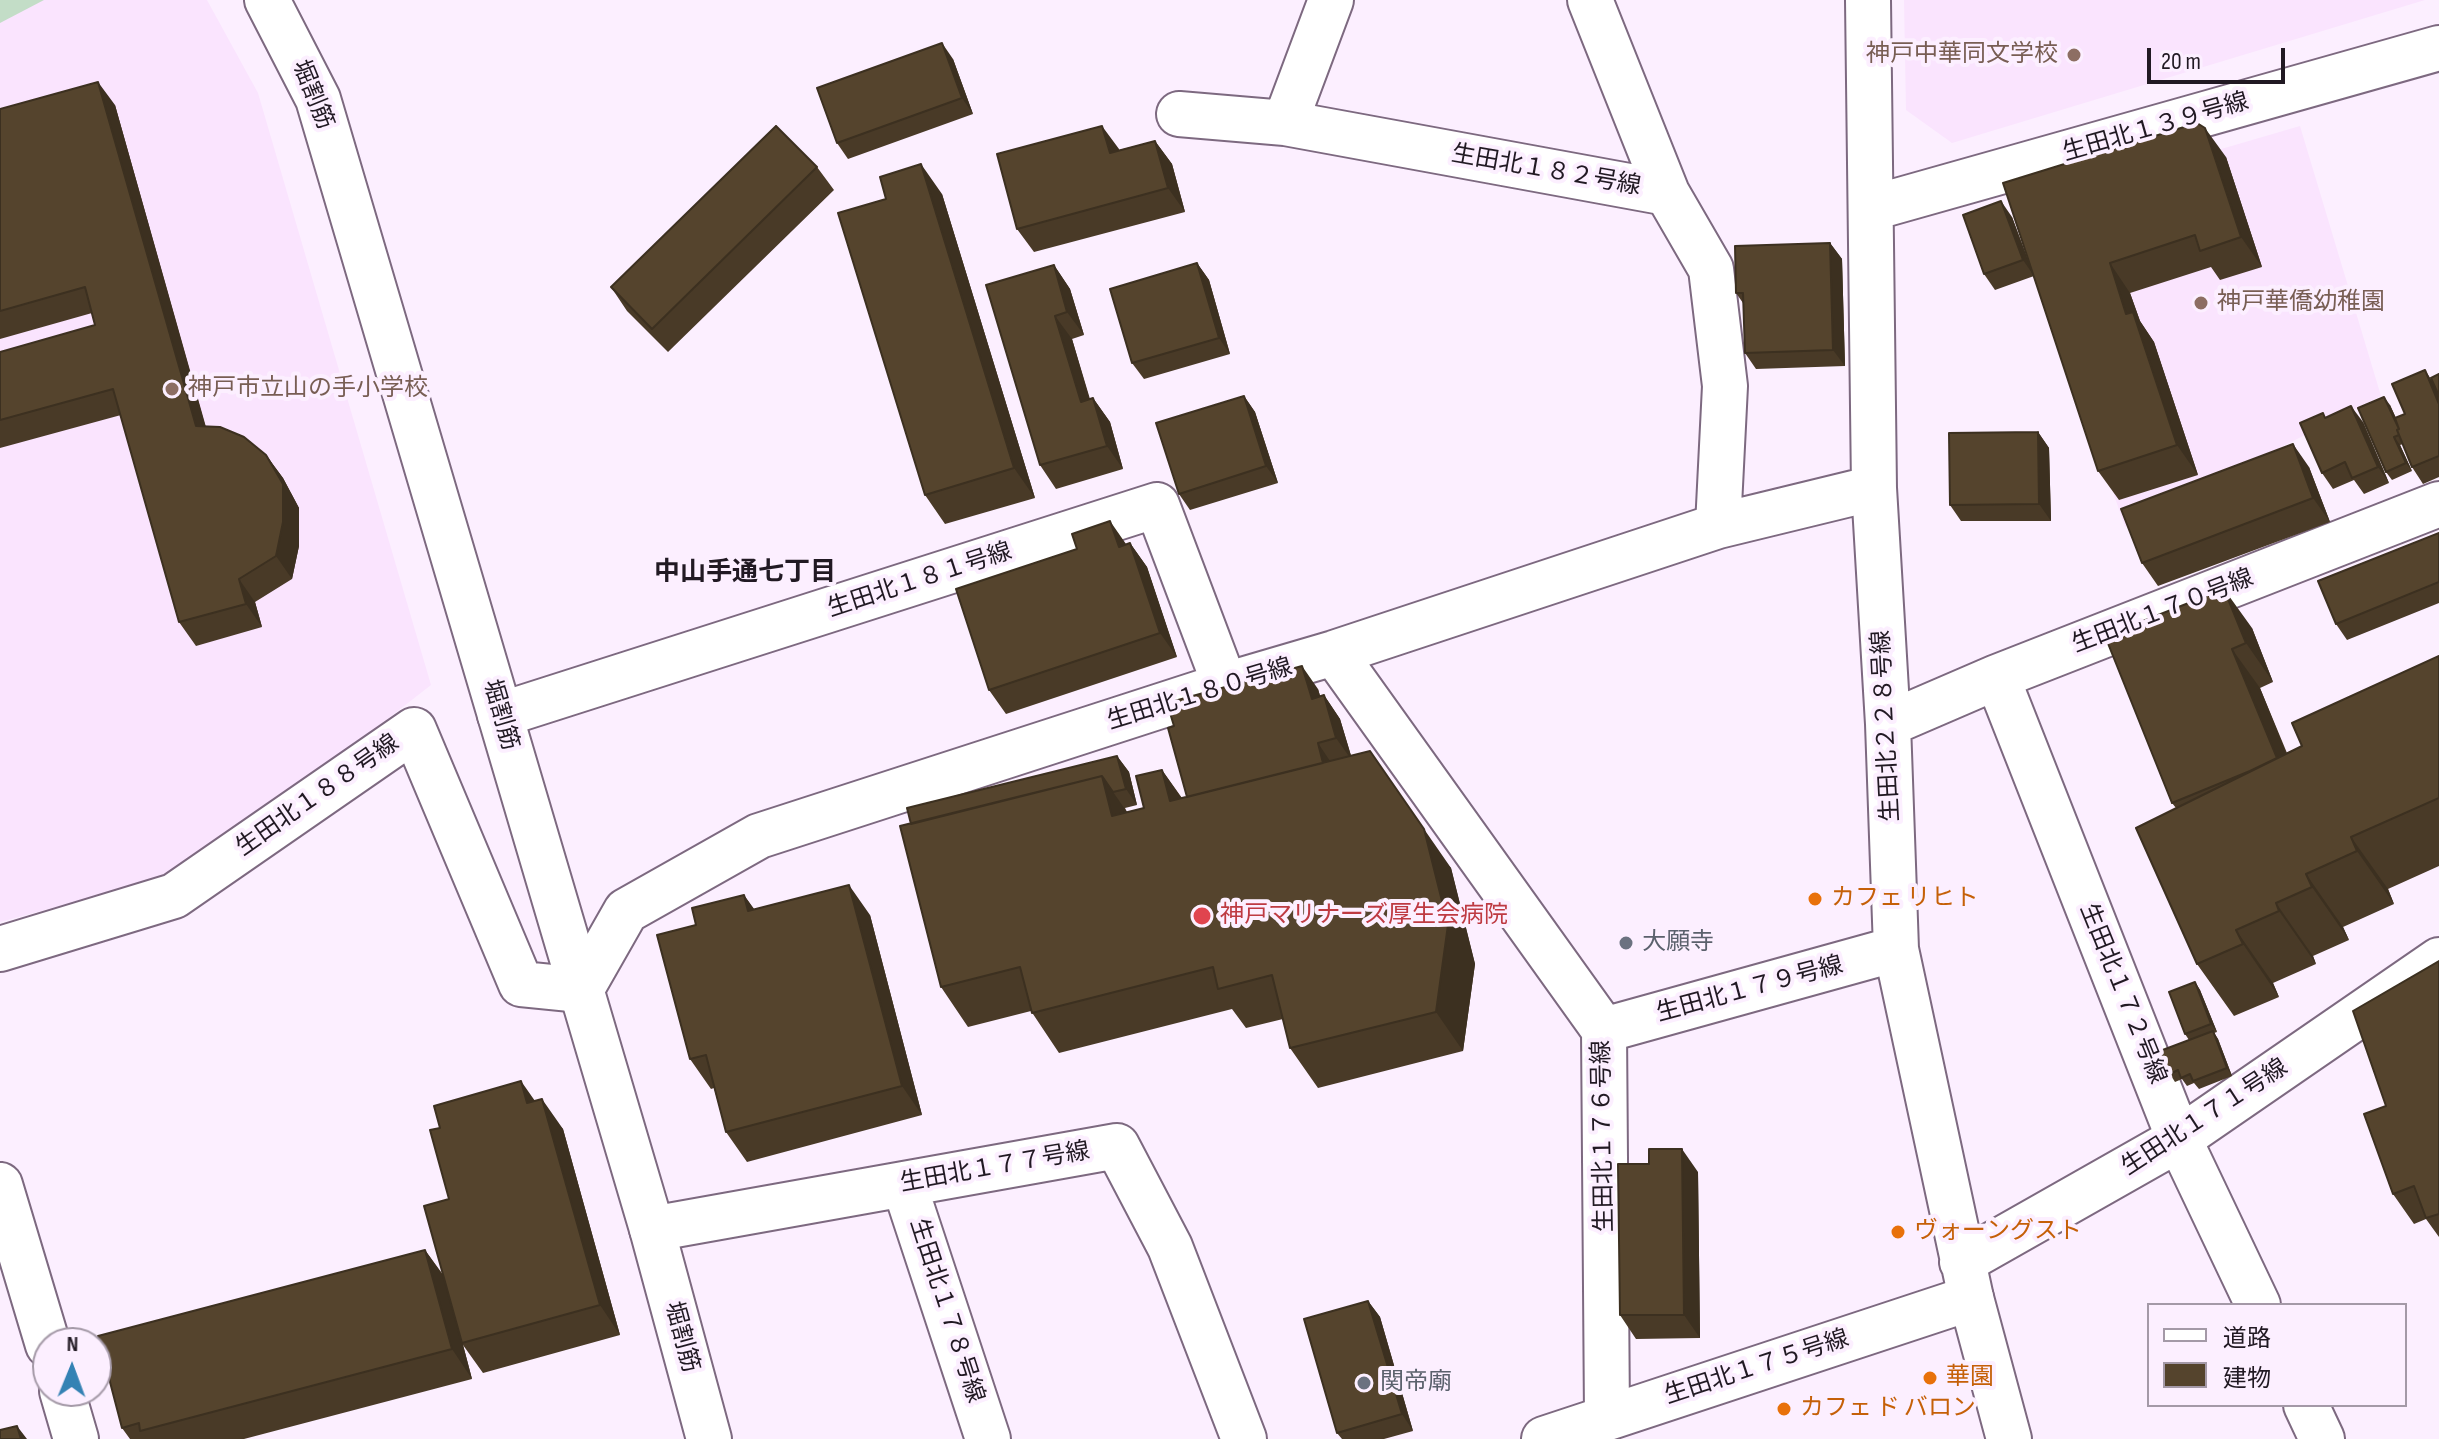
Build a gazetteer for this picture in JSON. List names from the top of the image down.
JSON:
{
  "streets": {
    "street": [
      "堀割筋",
      "生田北１３９号線",
      "生田北１８２号線",
      "生田北１８１号線",
      "生田北１７０号線",
      "生田北１８０号線",
      "生田北２２８号線",
      "生田北１８８号線",
      "生田北１７９号線",
      "生田北１７２号線",
      "生田北１７１号線",
      "生田北１７６号線",
      "生田北１７７号線",
      "生田北１７８号線",
      "生田北１７５号線"
    ]
  },
  "crossings": [
    ["堀割筋", "生田北１８１号線"],
    ["堀割筋", "生田北１８０号線"],
    ["堀割筋", "生田北１８８号線"],
    ["堀割筋", "生田北１７７号線"],
    ["生田北１３９号線", "生田北２２８号線"],
    ["生田北１８２号線", "生田北１８０号線"],
    ["生田北１８１号線", "生田北１８０号線"],
    ["生田北１７０号線", "生田北２２８号線"],
    ["生田北１７０号線", "生田北１７２号線"],
    ["生田北１８０号線", "生田北２２８号線"],
    ["生田北１８０号線", "生田北１８８号線"],
    ["生田北１８０号線", "生田北１７６号線"],
    ["生田北２２８号線", "生田北１７９号線"],
    ["生田北２２８号線", "生田北１７１号線"],
    ["生田北２２８号線", "生田北１７５号線"],
    ["生田北１７９号線", "生田北１７６号線"],
    ["生田北１７２号線", "生田北１７１号線"],
    ["生田北１７１号線", "生田北１７５号線"],
    ["生田北１７６号線", "生田北１７５号線"],
    ["生田北１７７号線", "生田北１７８号線"]
  ],
  "districts": ["中山手通七丁目"],
  "places": [
    "神戸中華同文学校",
    "神戸華僑幼稚園",
    "神戸市立山の手小学校",
    "カフェ リヒト",
    "神戸マリナーズ厚生会病院",
    "大願寺",
    "ヴォーングスト",
    "華園",
    "関帝廟",
    "カフェ ド バロン"
  ],
  "legend": ["道路", "建物"],
  "scale_bar": "20 m",
  "north": "top"
}
